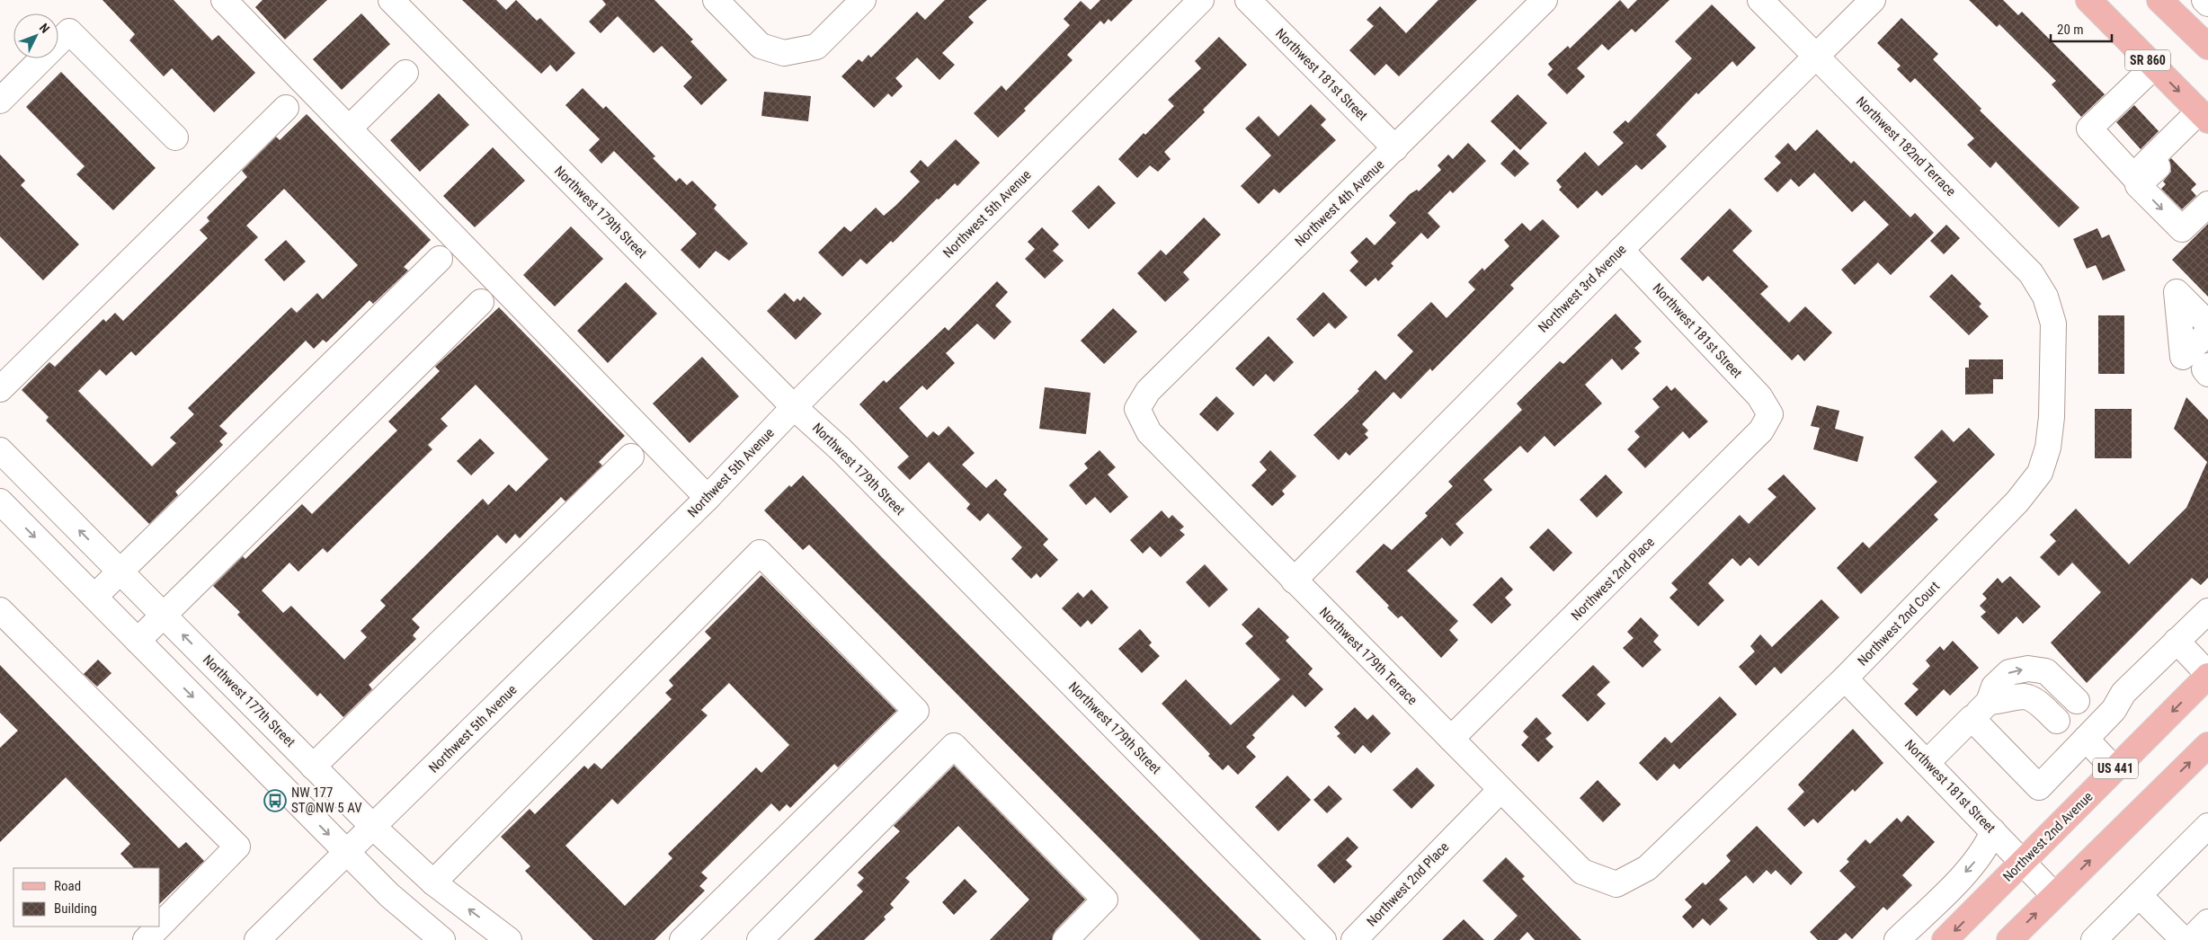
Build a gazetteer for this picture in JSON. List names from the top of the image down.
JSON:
{
  "streets": {
    "main road": ["SR 860", "US 441", "Northwest 2nd Avenue"],
    "street": [
      "Northwest 181st Street",
      "Northwest 182nd Terrace",
      "Northwest 4th Avenue",
      "Northwest 179th Street",
      "Northwest 5th Avenue",
      "Northwest 3rd Avenue",
      "Northwest 2nd Place",
      "Northwest 2nd Court",
      "Northwest 179th Terrace",
      "Northwest 177th Street"
    ]
  },
  "crossings": [
    ["Northwest 181st Street", "Northwest 4th Avenue"],
    ["Northwest 181st Street", "Northwest 3rd Avenue"],
    ["Northwest 181st Street", "Northwest 2nd Place"],
    ["Northwest 181st Street", "Northwest 2nd Court"],
    ["Northwest 181st Street", "Northwest 2nd Avenue"],
    ["Northwest 182nd Terrace", "Northwest 3rd Avenue"],
    ["Northwest 182nd Terrace", "Northwest 2nd Court"],
    ["Northwest 4th Avenue", "Northwest 179th Terrace"],
    ["Northwest 179th Street", "Northwest 5th Avenue"],
    ["Northwest 5th Avenue", "Northwest 177th Street"],
    ["Northwest 3rd Avenue", "Northwest 179th Terrace"],
    ["Northwest 2nd Place", "Northwest 179th Terrace"],
    ["Northwest 2nd Court", "Northwest 179th Terrace"]
  ],
  "places": {
    "bus stop": ["NW 177 ST@NW 5 AV"]
  },
  "legend": ["Road", "Building"],
  "scale_bar": "20 m",
  "north": "top right"
}
